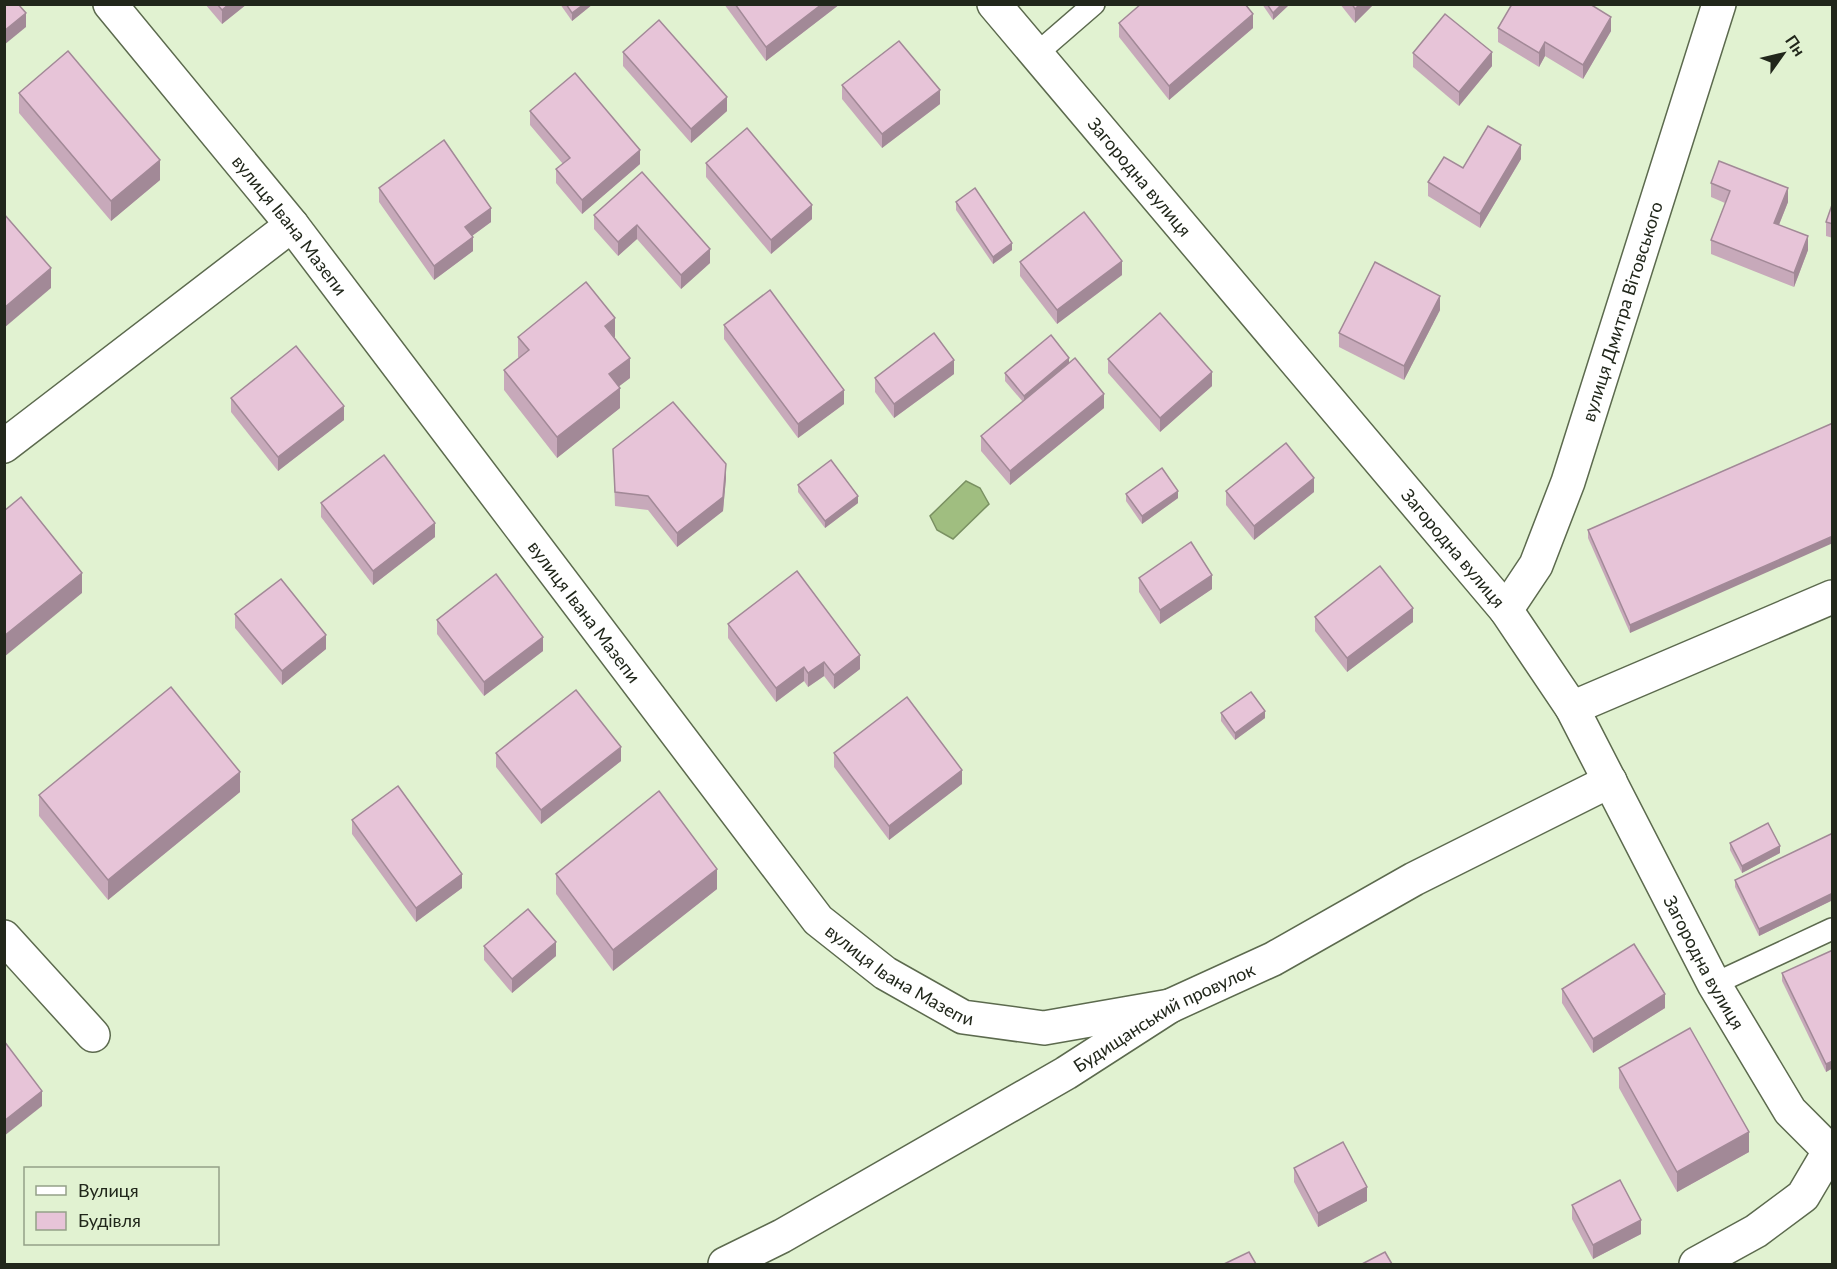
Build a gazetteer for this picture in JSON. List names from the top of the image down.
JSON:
{
  "streets": {
    "street": [
      "Загородна вулиця",
      "вулиця Івана Мазепи",
      "вулиця Дмитра Вітовського",
      "Будищанський провулок"
    ]
  },
  "crossings": [
    ["Загородна вулиця", "вулиця Дмитра Вітовського"],
    ["Загородна вулиця", "Будищанський провулок"],
    ["вулиця Івана Мазепи", "Будищанський провулок"]
  ],
  "legend": ["Вулиця", "Будівля"],
  "north": "top right"
}
